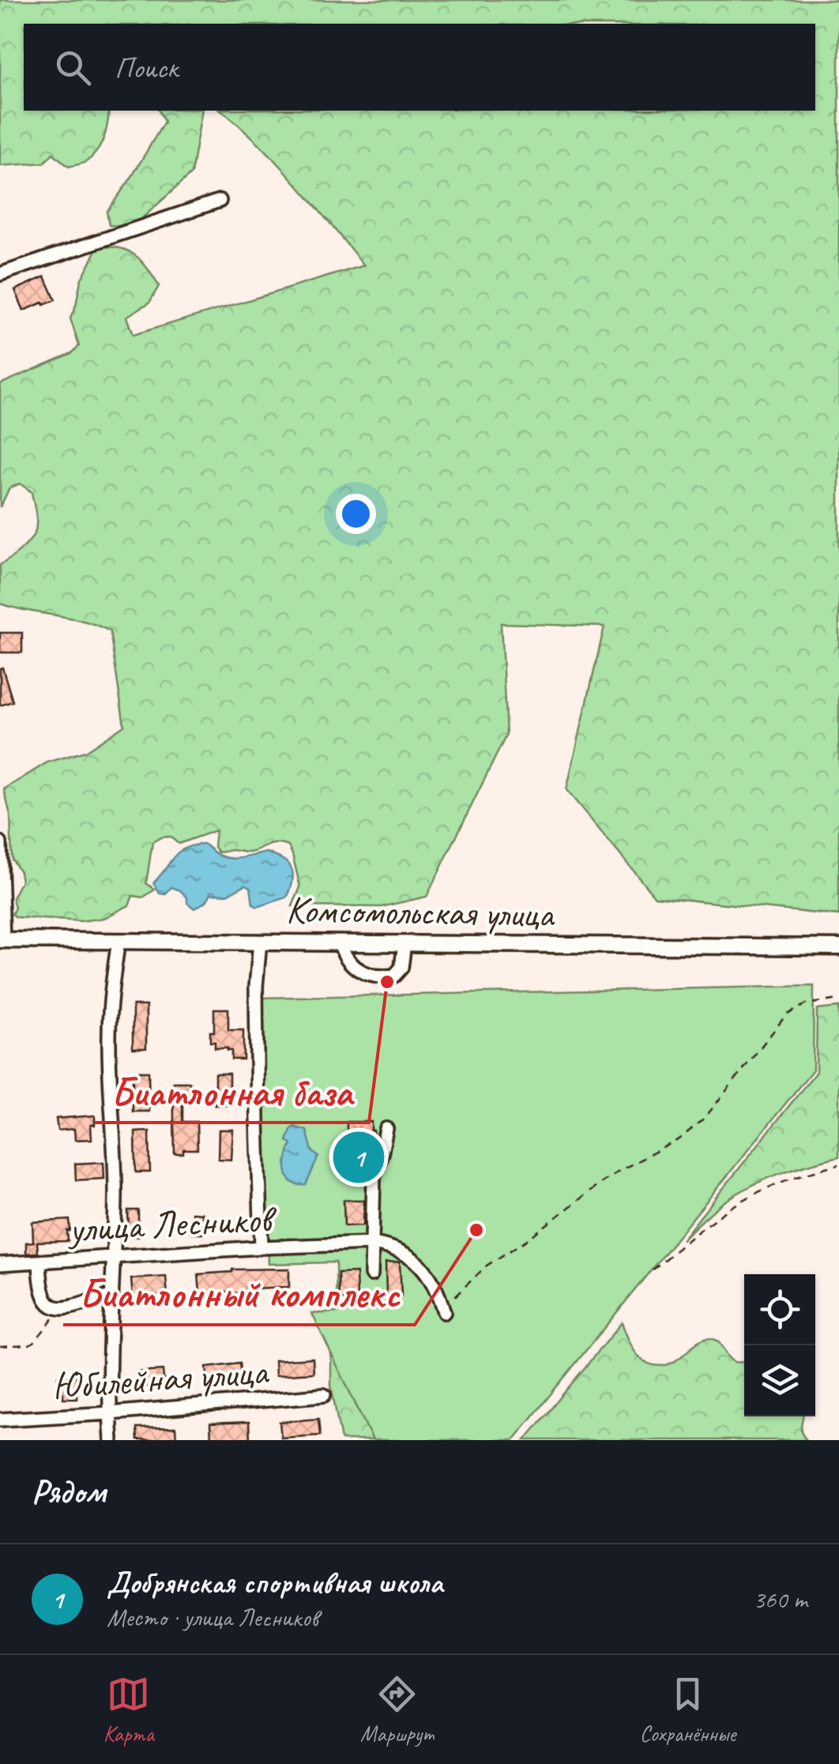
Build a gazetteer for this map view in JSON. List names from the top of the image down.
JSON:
{
  "streets": {
    "main road": ["Комсомольская улица"],
    "street": ["улица Лесников", "Юбилейная улица"]
  },
  "places": ["Биатлонная база", "Биатлонный комплекс"],
  "page": {
    "search": "Поиск",
    "pins": "1",
    "heading": "Рядом",
    "list": [
      {
        "mark": "1",
        "name": "Добрянская спортивная школа",
        "note": "Место · улица Лесников",
        "value": "360 m"
      }
    ],
    "nav": ["Карта", "Маршрут", "Сохранённые"]
  }
}
